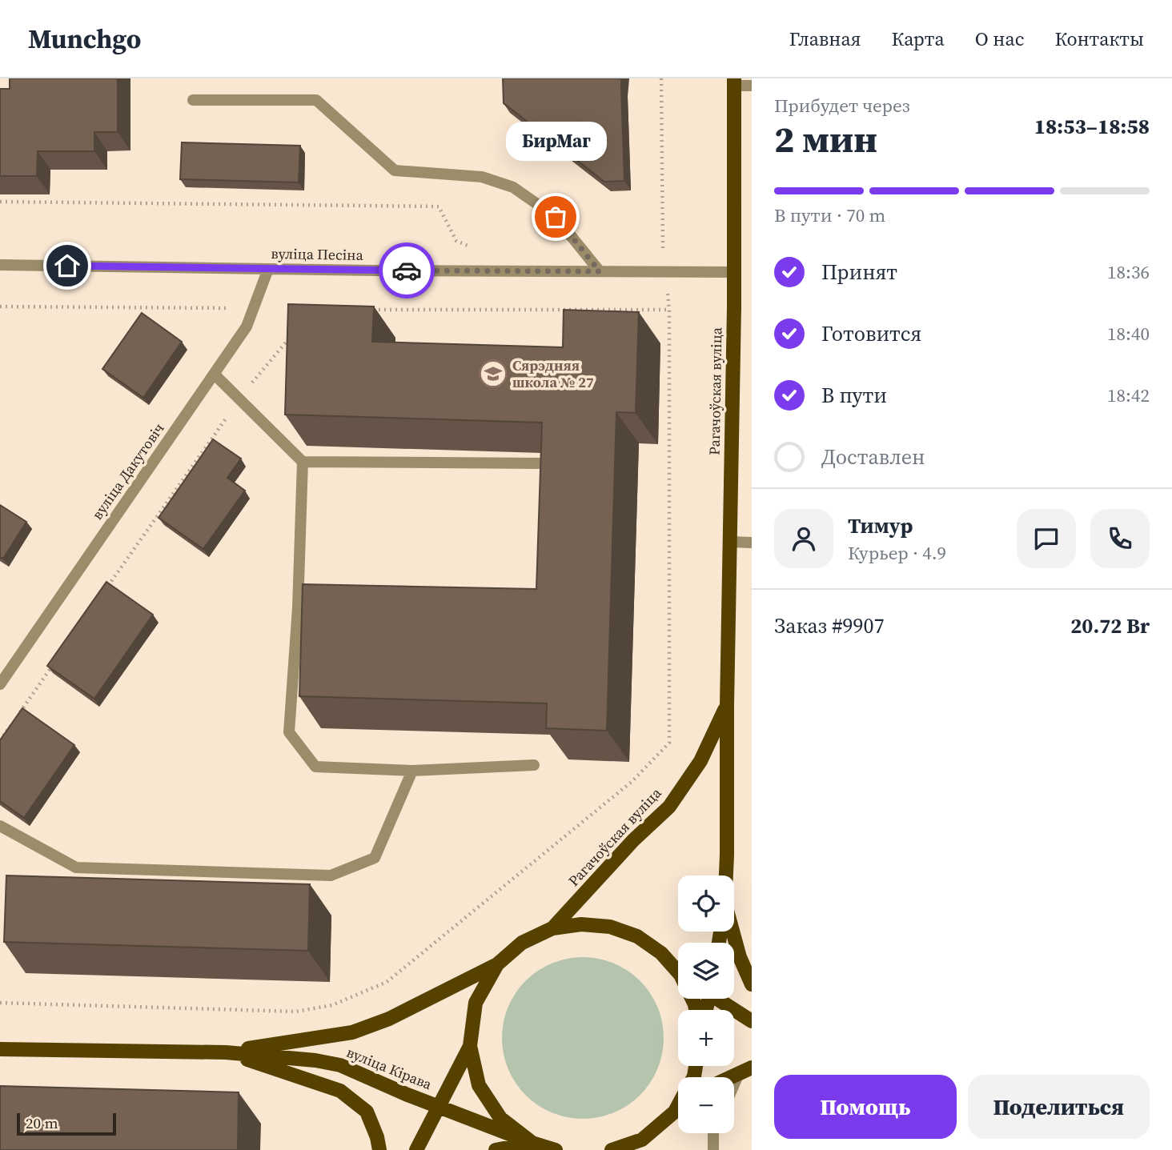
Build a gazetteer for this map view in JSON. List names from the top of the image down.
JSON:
{
  "streets": {
    "main road": ["Рагачоўская вуліца", "вуліца Кірава"],
    "street": ["вуліца Песіна", "вуліца Дакутовіч"]
  },
  "crossings": [
    ["вуліца Песіна", "Рагачоўская вуліца"],
    ["вуліца Песіна", "вуліца Дакутовіч"]
  ],
  "places": {
    "other": ["БирМаг"],
    "school or university": ["Сярэдняя школа № 27"]
  },
  "scale_bar": "20 m",
  "page": {
    "header": "Munchgo",
    "nav": [
      "Главная",
      "Карта",
      "О нас",
      "Контакты"
    ],
    "heading": ["2 мин", "Прибудет через", "18:53–18:58"],
    "panel": [
      "Тимур",
      "Курьер · 4.9",
      "Заказ #9907",
      "20.72 Br"
    ],
    "bubble": "БирМаг",
    "bar": "В пути · 70 m",
    "list": [
      ["Принят", "18:36"],
      ["Готовится", "18:40"],
      ["В пути", "18:42"],
      "Доставлен"
    ],
    "map_buttons": ["+", "−"],
    "buttons": ["Помощь", "Поделиться"],
    "scale": "20 m"
  }
}
